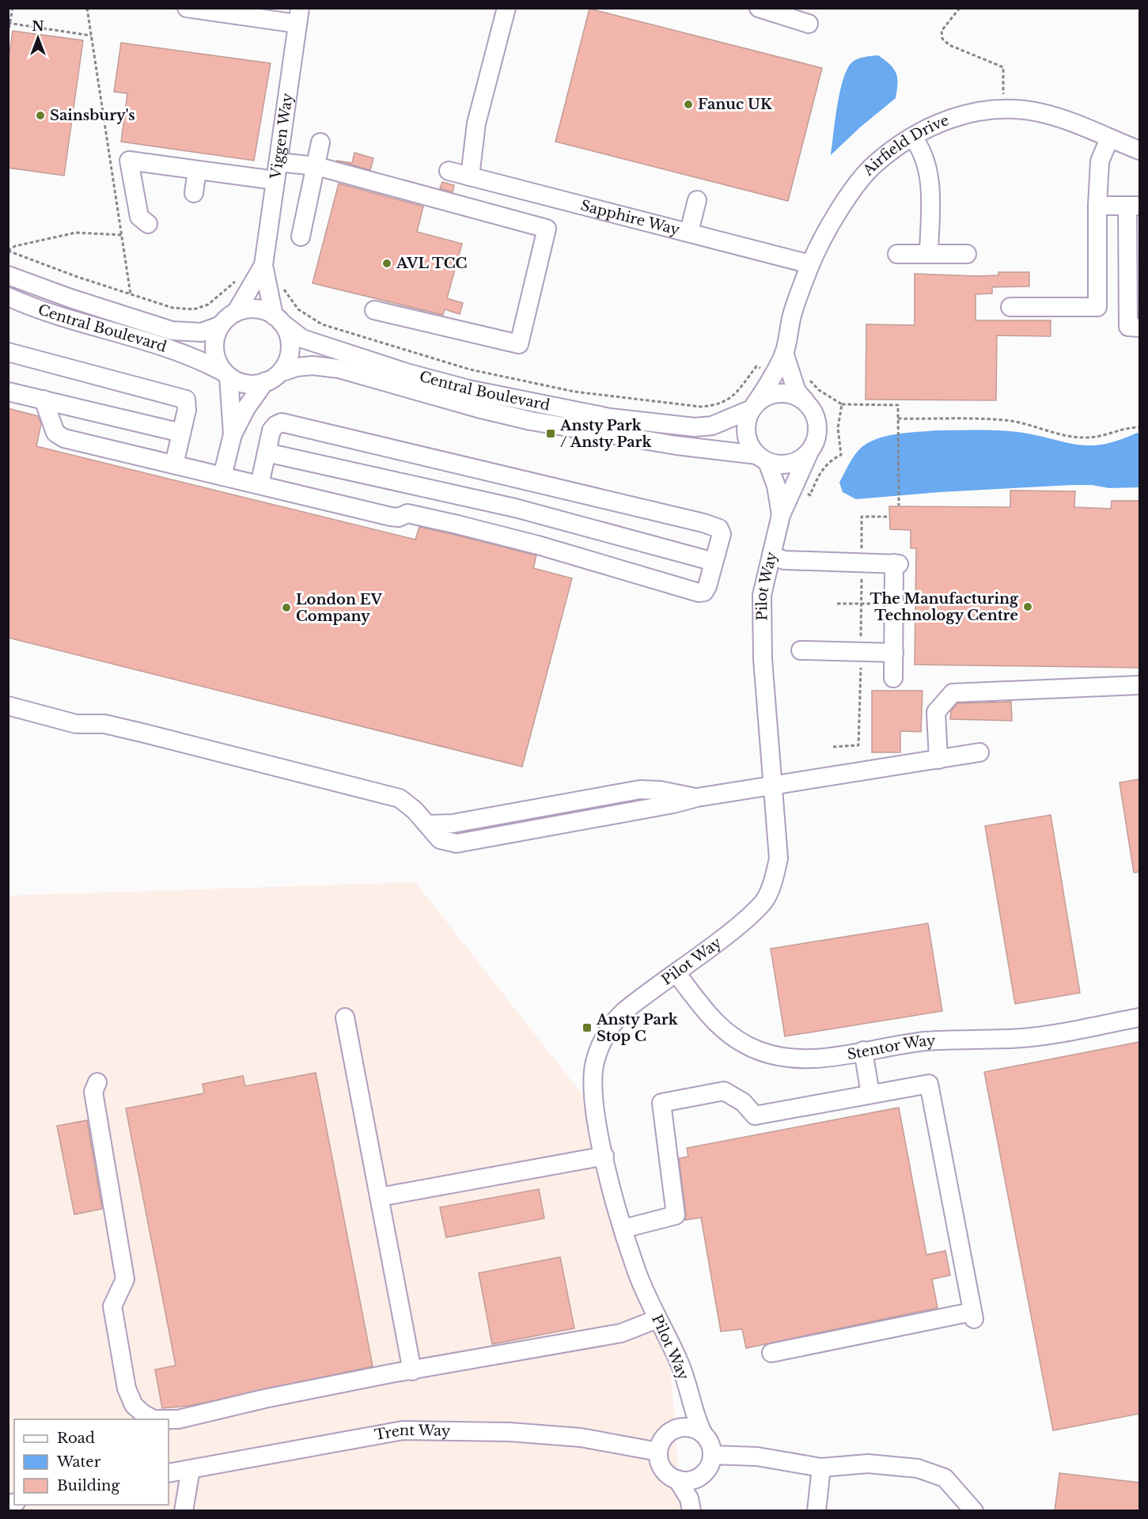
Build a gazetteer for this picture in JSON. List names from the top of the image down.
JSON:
{
  "streets": {
    "street": [
      "Viggen Way",
      "Airfield Drive",
      "Sapphire Way",
      "Central Boulevard",
      "Pilot Way",
      "Stentor Way",
      "Trent Way"
    ]
  },
  "crossings": [
    ["Viggen Way", "Central Boulevard"],
    ["Airfield Drive", "Sapphire Way"],
    ["Airfield Drive", "Central Boulevard"],
    ["Airfield Drive", "Pilot Way"],
    ["Central Boulevard", "Pilot Way"],
    ["Pilot Way", "Stentor Way"],
    ["Pilot Way", "Trent Way"]
  ],
  "places": {
    "other": [
      "Fanuc UK",
      "Sainsbury's",
      "AVL TCC",
      "The Manufacturing Technology Centre",
      "London EV Company"
    ],
    "transit": ["Ansty Park / Ansty Park", "Ansty Park Stop C"]
  },
  "legend": ["Road", "Water", "Building"],
  "north": "top"
}
